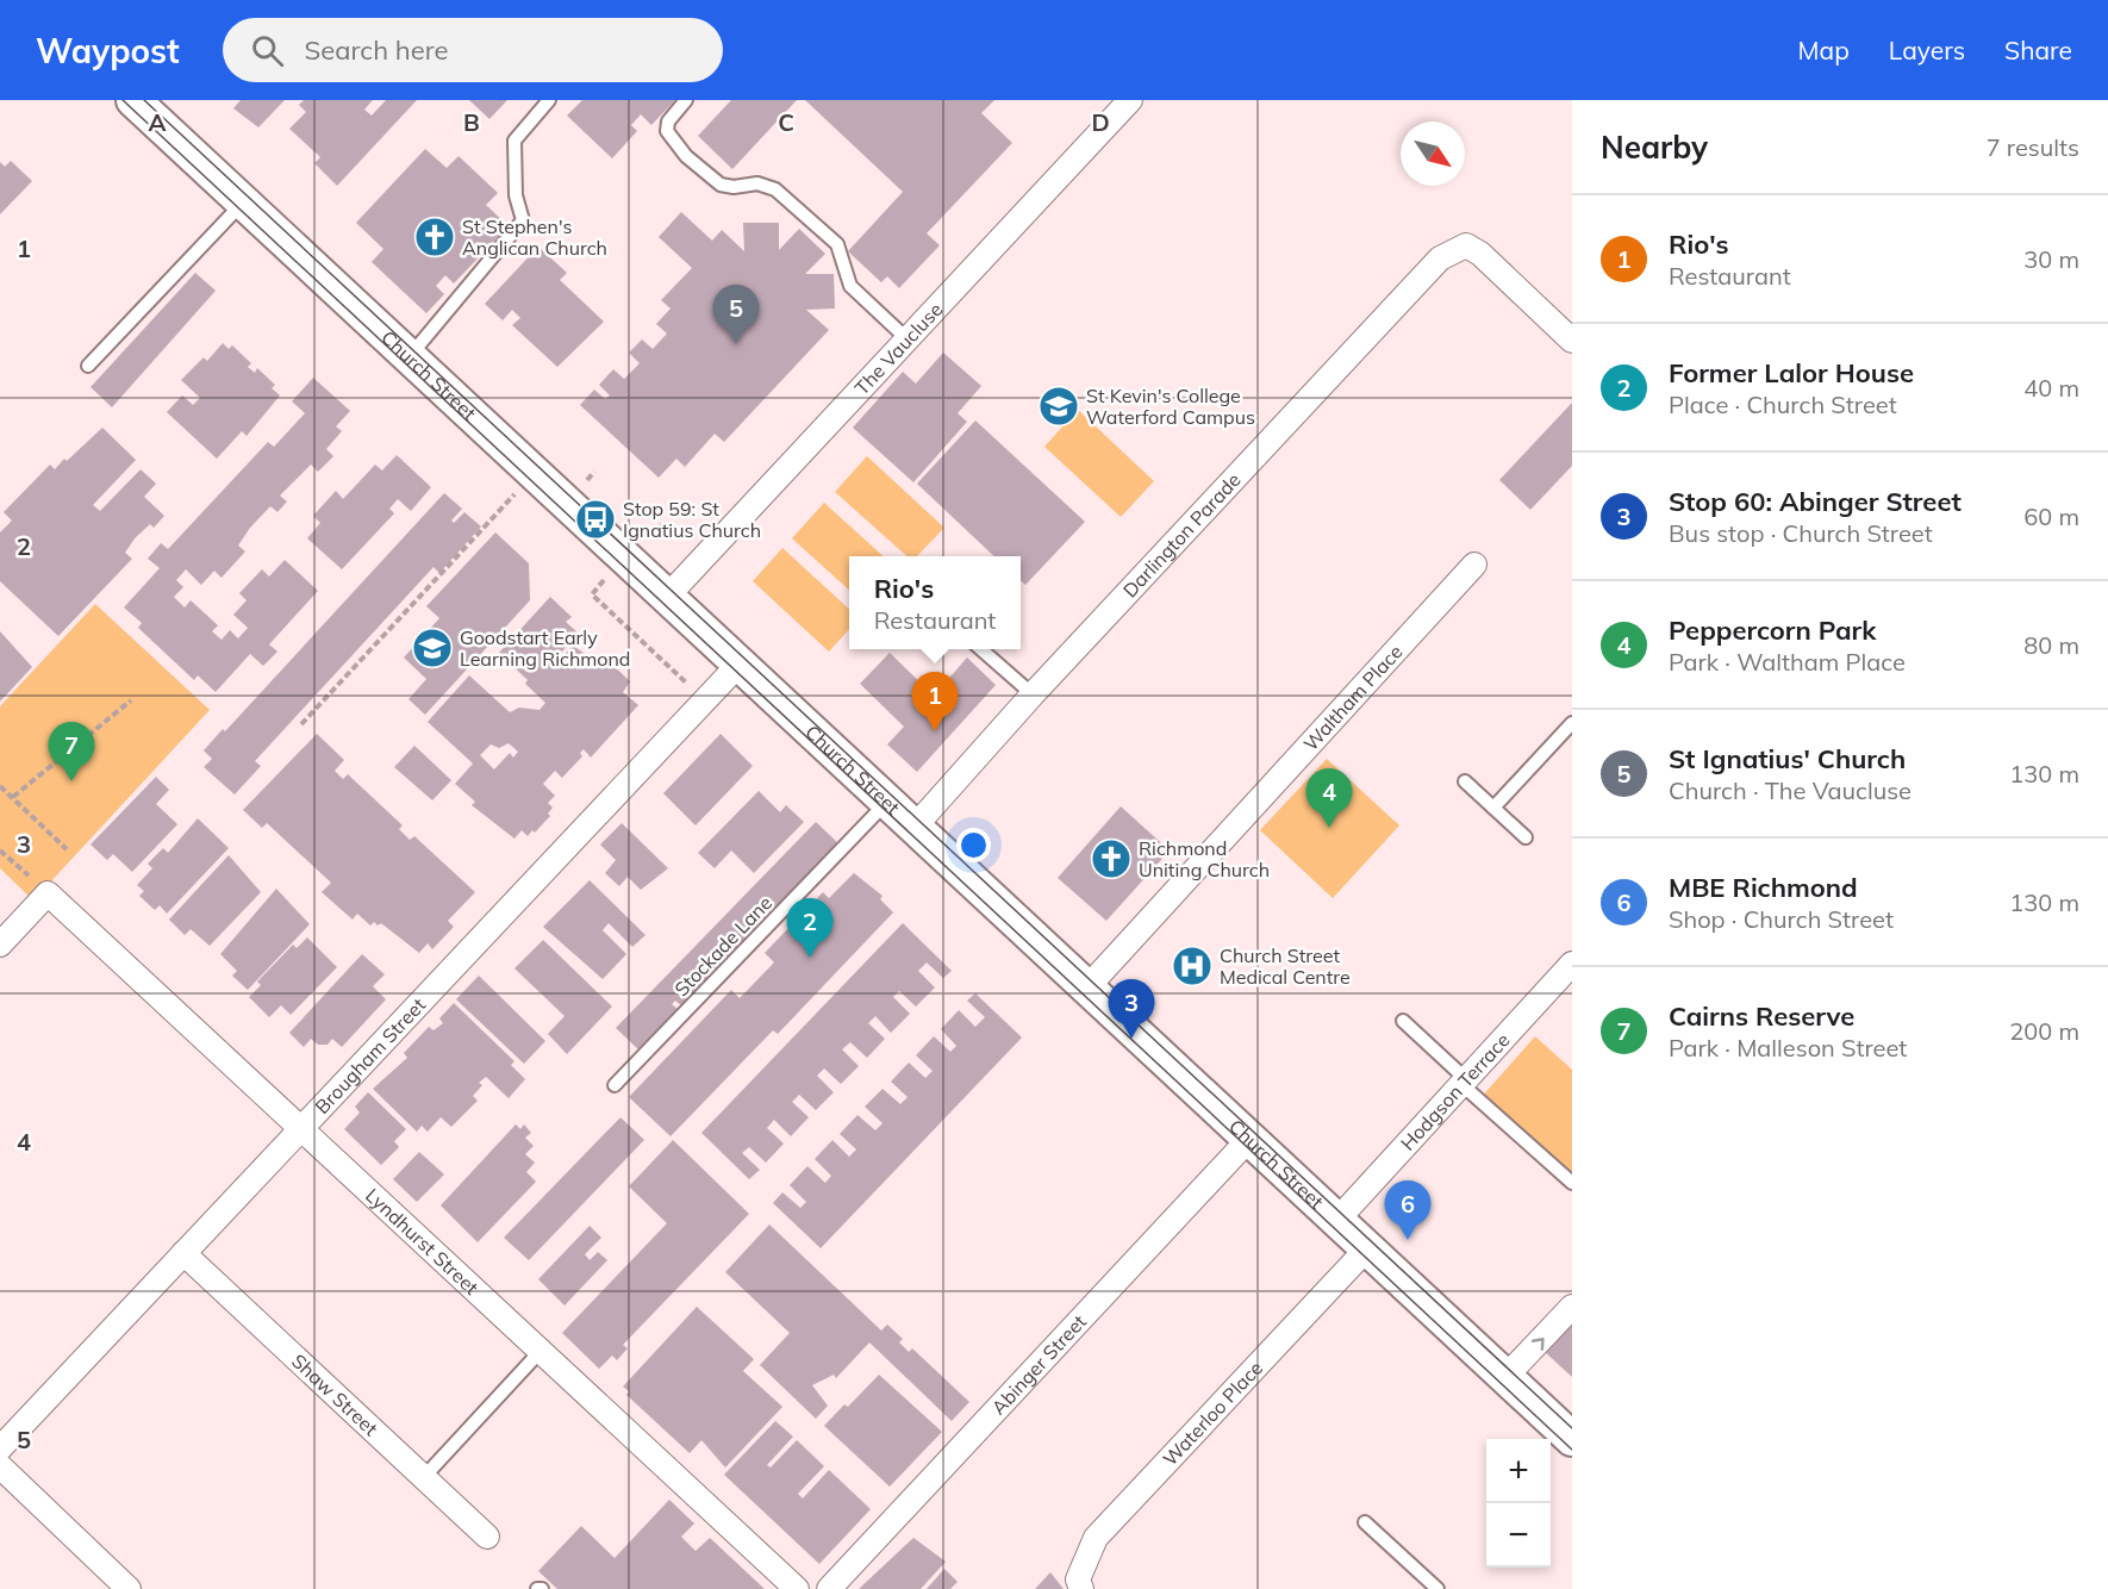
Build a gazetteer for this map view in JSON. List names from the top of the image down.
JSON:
{
  "streets": {
    "main road": ["Church Street"],
    "street": [
      "The Vaucluse",
      "Darlington Parade",
      "Waltham Place",
      "Brougham Street",
      "Hodgson Terrace",
      "Lyndhurst Street",
      "Abinger Street",
      "Shaw Street",
      "Waterloo Place"
    ],
    "lane": ["Stockade Lane"]
  },
  "crossings": [
    ["The Vaucluse", "Church Street"],
    ["Church Street", "Darlington Parade"],
    ["Church Street", "Waltham Place"],
    ["Church Street", "Stockade Lane"],
    ["Church Street", "Brougham Street"],
    ["Church Street", "Hodgson Terrace"],
    ["Church Street", "Abinger Street"],
    ["Church Street", "Waterloo Place"],
    ["Brougham Street", "Lyndhurst Street"],
    ["Brougham Street", "Shaw Street"]
  ],
  "places": {
    "church": ["St Stephen's Anglican Church", "Richmond Uniting Church"],
    "school or university": ["St Kevin's College Waterford Campus", "Goodstart Early Learning Richmond"],
    "bus stop": ["Stop 59: St Ignatius Church"],
    "hospital": ["Church Street Medical Centre"]
  },
  "north": "bottom right",
  "page": {
    "header": "Waypost",
    "search": "Search here",
    "nav": ["Map", "Layers", "Share"],
    "heading": ["Nearby", "7 results"],
    "list": [
      {
        "mark": "1",
        "name": "Rio's",
        "note": "Restaurant",
        "value": "30 m"
      },
      {
        "mark": "2",
        "name": "Former Lalor House",
        "note": "Place · Church Street",
        "value": "40 m"
      },
      {
        "mark": "3",
        "name": "Stop 60: Abinger Street",
        "note": "Bus stop · Church Street",
        "value": "60 m"
      },
      {
        "mark": "4",
        "name": "Peppercorn Park",
        "note": "Park · Waltham Place",
        "value": "80 m"
      },
      {
        "mark": "5",
        "name": "St Ignatius' Church",
        "note": "Church · The Vaucluse",
        "value": "130 m"
      },
      {
        "mark": "6",
        "name": "MBE Richmond",
        "note": "Shop · Church Street",
        "value": "130 m"
      },
      {
        "mark": "7",
        "name": "Cairns Reserve",
        "note": "Park · Malleson Street",
        "value": "200 m"
      }
    ],
    "pins": [
      "5",
      "1",
      "7",
      "4",
      "2",
      "3",
      "6"
    ],
    "popup": ["Rio's", "Restaurant"],
    "map_buttons": ["+", "−"]
  },
  "grid": {
    "columns": [
      "A",
      "B",
      "C",
      "D"
    ],
    "rows": [
      "1",
      "2",
      "3",
      "4",
      "5"
    ]
  }
}
